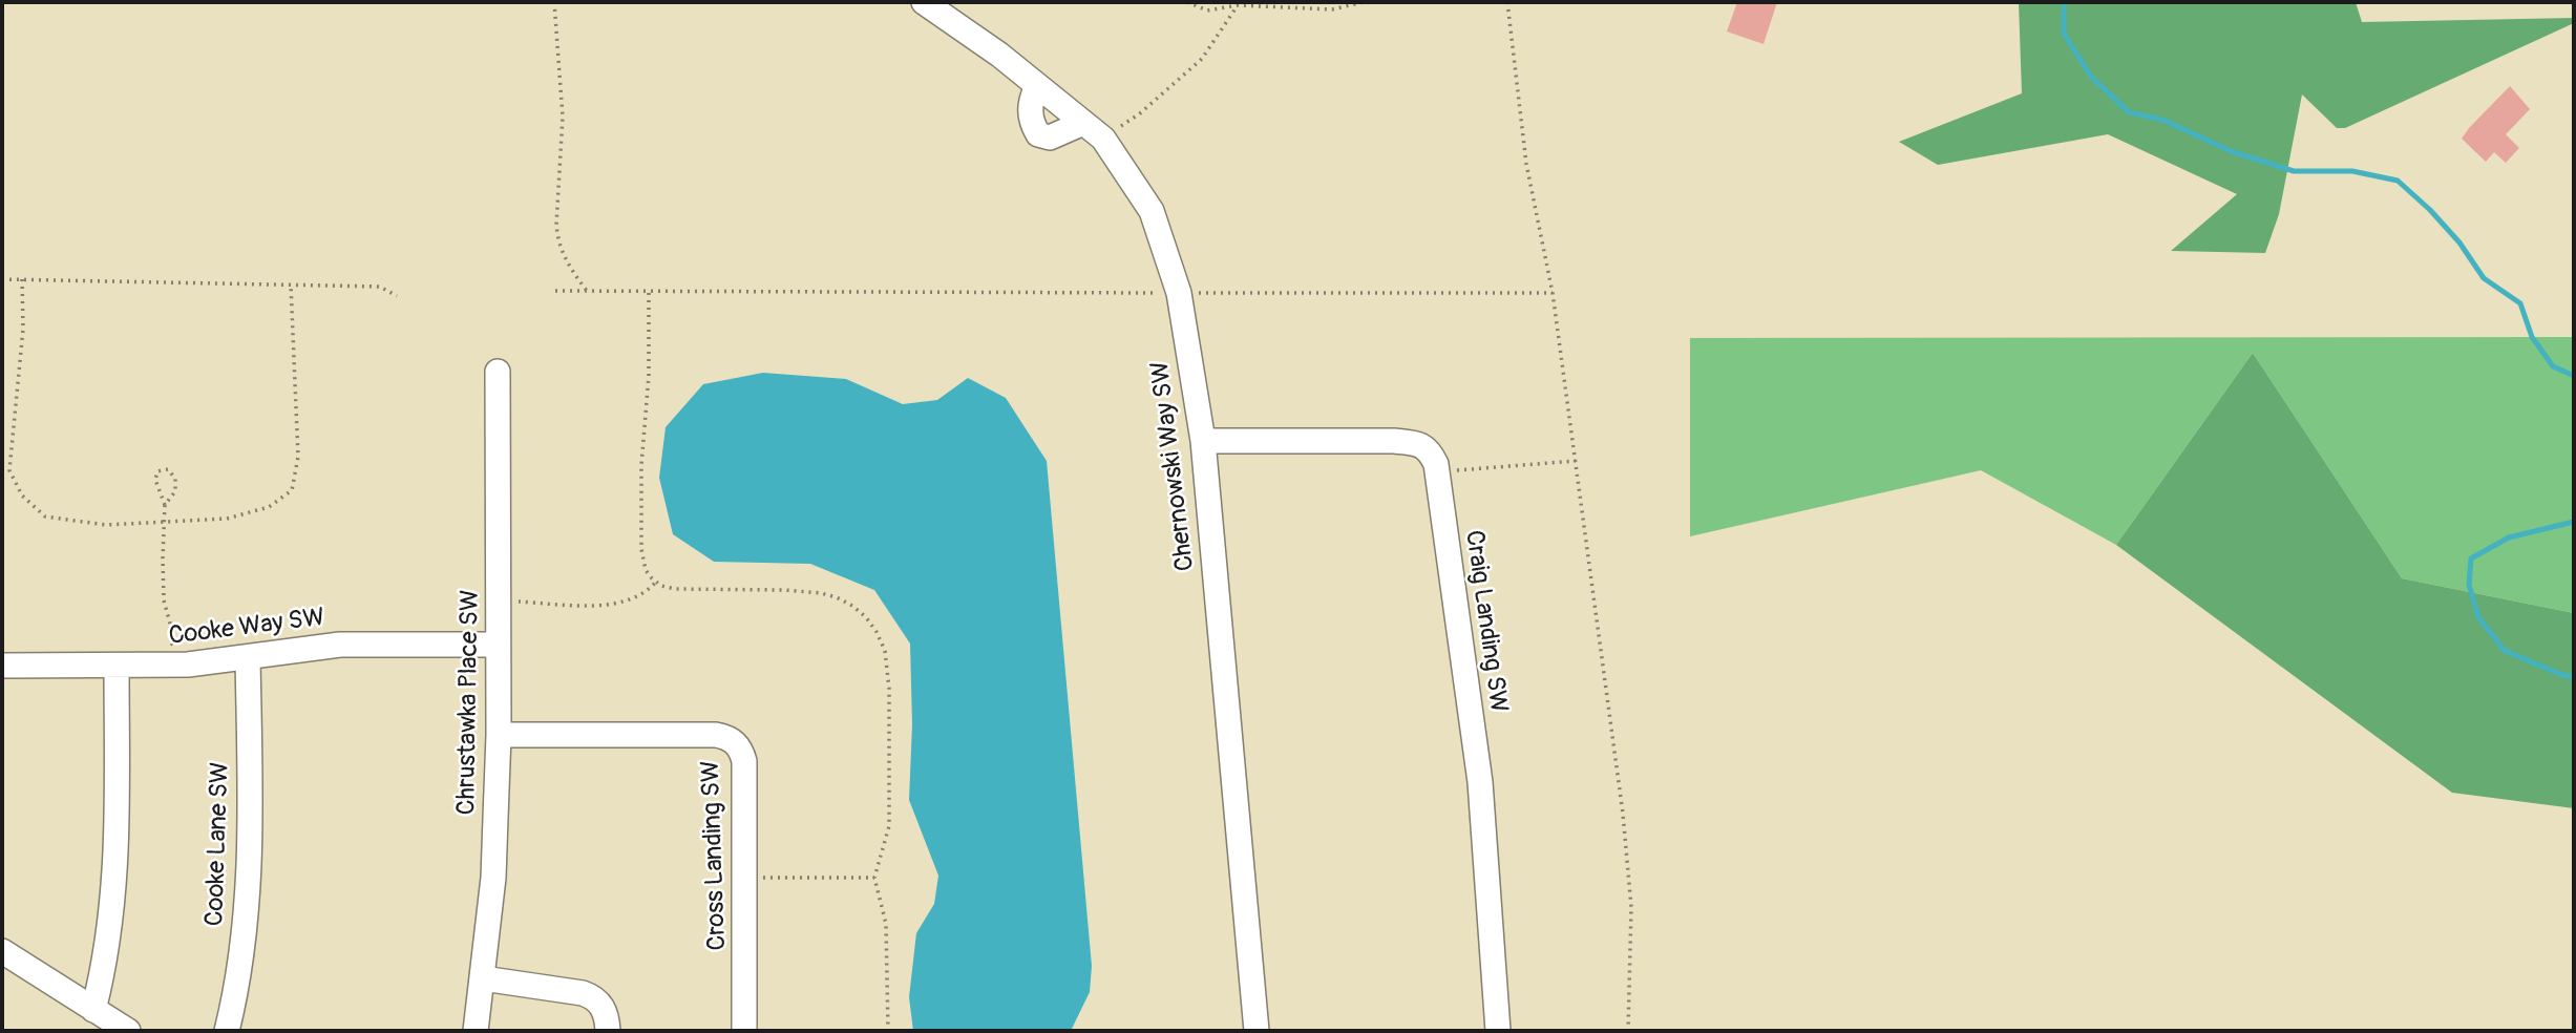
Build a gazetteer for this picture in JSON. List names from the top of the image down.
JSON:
{
  "streets": {
    "street": [
      "Chernowski Way SW",
      "Craig Landing SW",
      "Cooke Way SW",
      "Chrustawka Place SW",
      "Cooke Lane SW",
      "Cross Landing SW"
    ]
  },
  "crossings": [
    ["Chernowski Way SW", "Craig Landing SW"],
    ["Cooke Way SW", "Chrustawka Place SW"],
    ["Cooke Way SW", "Cooke Lane SW"],
    ["Chrustawka Place SW", "Cross Landing SW"]
  ]
}
